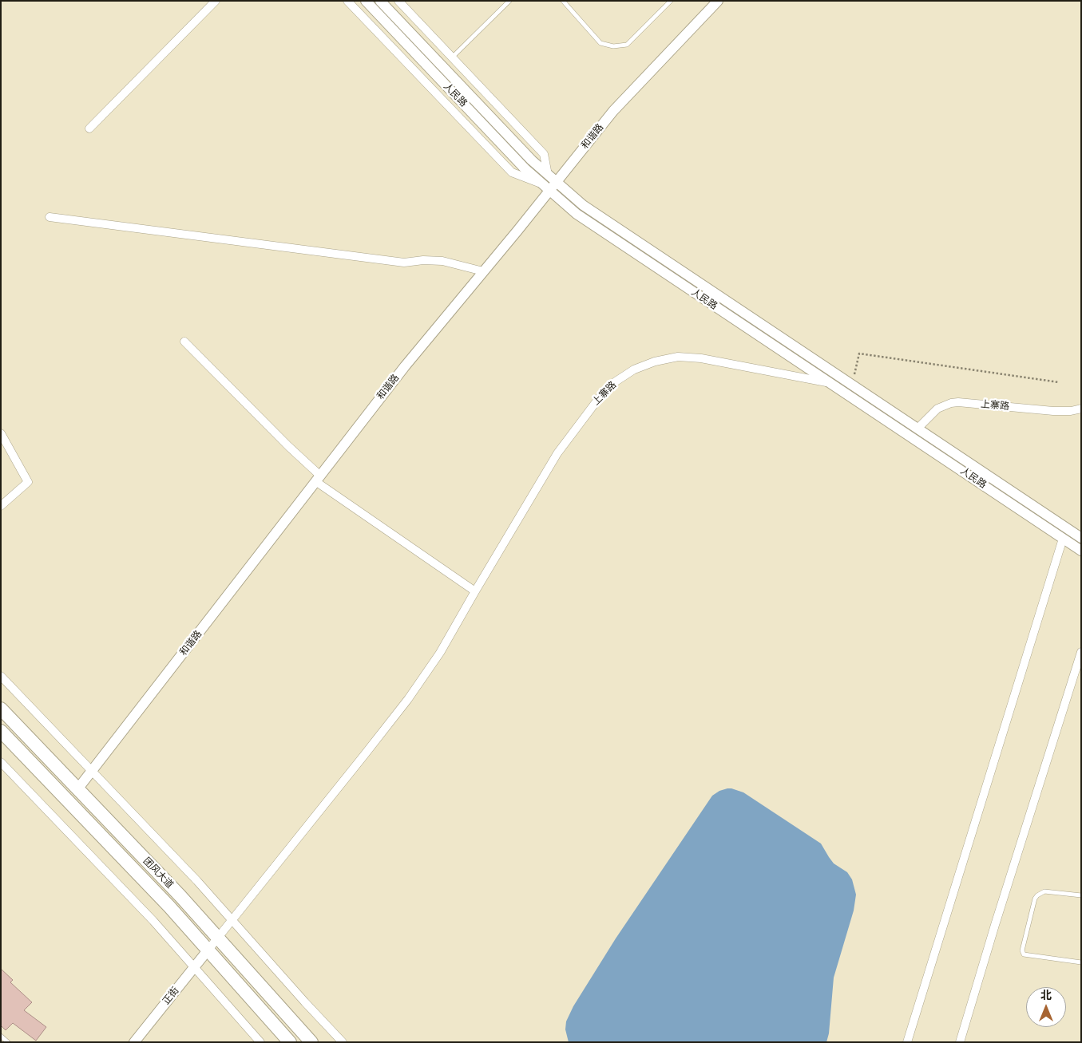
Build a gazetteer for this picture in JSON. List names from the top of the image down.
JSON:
{
  "streets": {
    "main road": ["团风大道"],
    "street": [
      "人民路",
      "和谐路",
      "上寨路",
      "正街"
    ]
  },
  "crossings": [
    ["人民路", "和谐路"],
    ["人民路", "上寨路"],
    ["和谐路", "团风大道"],
    ["上寨路", "团风大道"],
    ["上寨路", "正街"],
    ["团风大道", "正街"]
  ],
  "north": "top"
}
